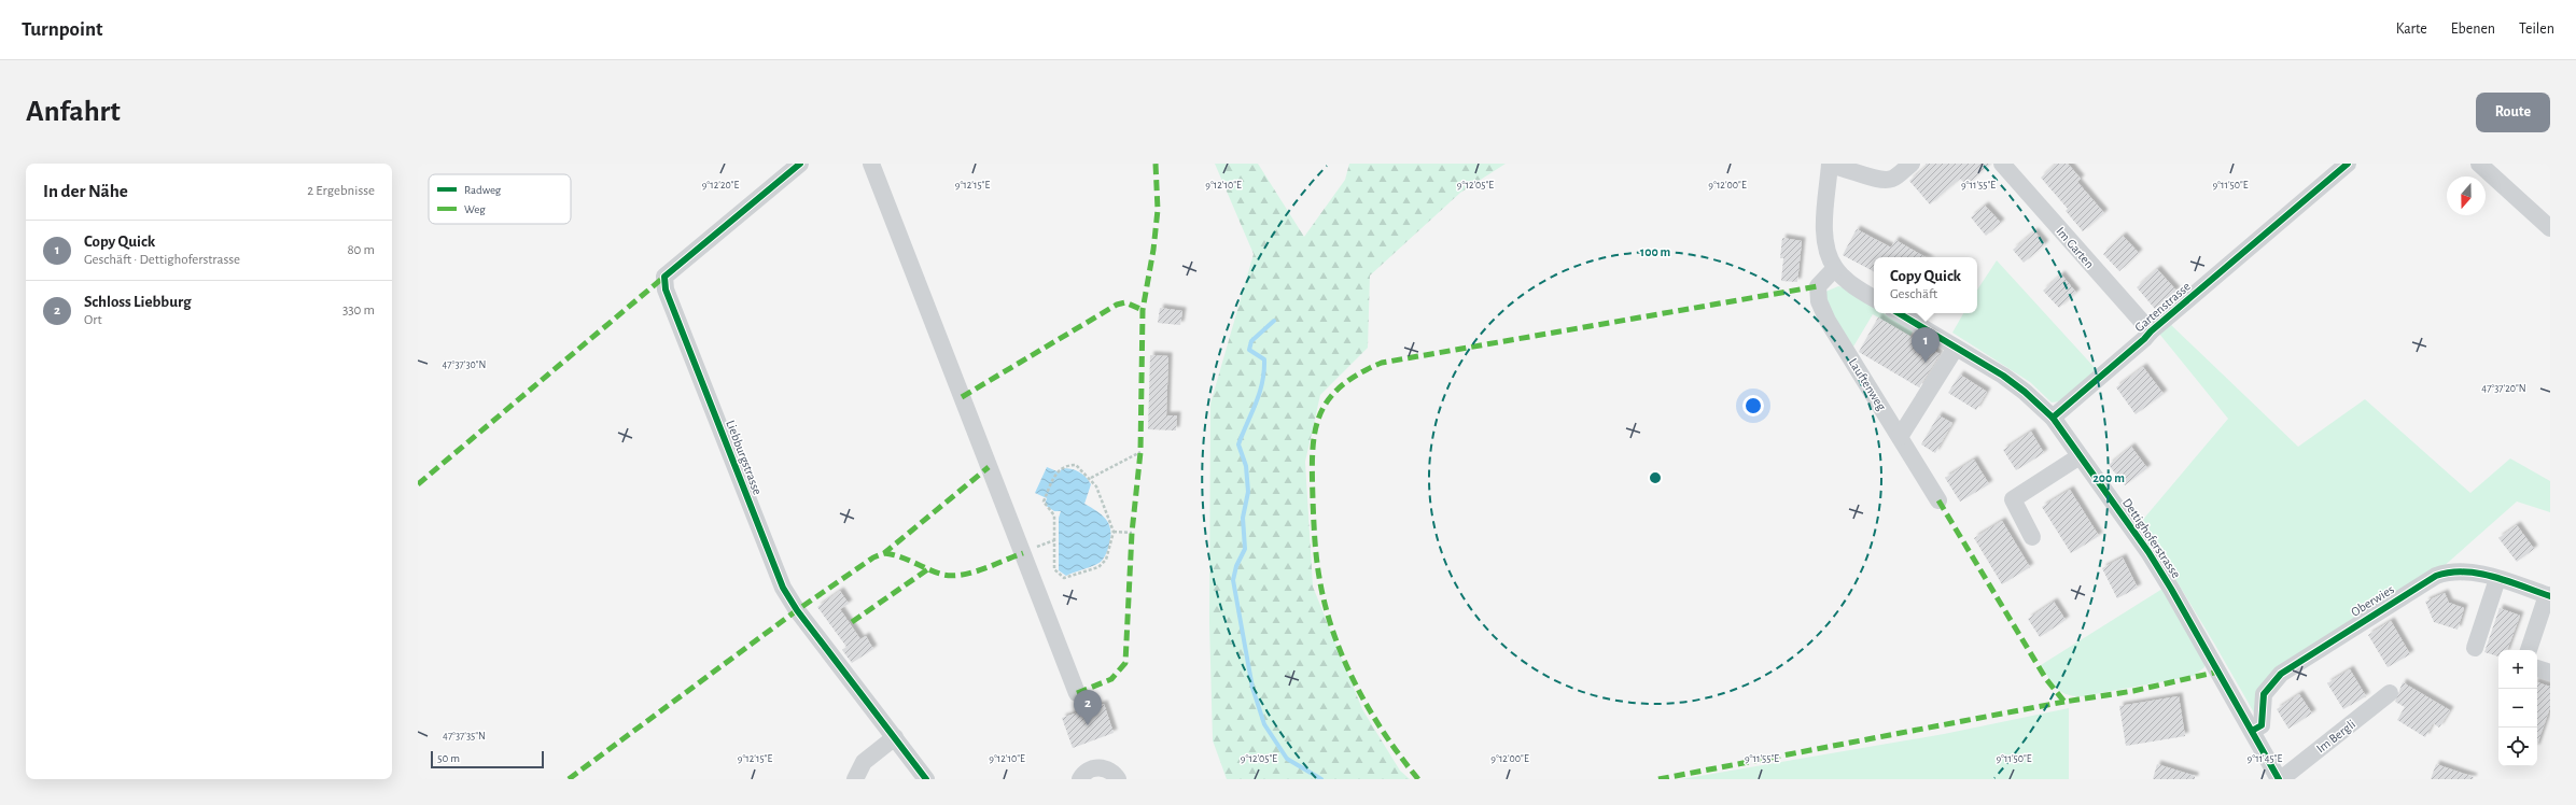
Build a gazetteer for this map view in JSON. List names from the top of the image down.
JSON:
{
  "streets": {
    "street": [
      "Im Garten",
      "Gartenstrasse",
      "Lauftenweg",
      "Liebburgstrasse",
      "Dettighoferstrasse",
      "Oberwies",
      "Im Bergli"
    ]
  },
  "crossings": [
    ["Im Garten", "Gartenstrasse"],
    ["Gartenstrasse", "Dettighoferstrasse"],
    ["Dettighoferstrasse", "Oberwies"],
    ["Dettighoferstrasse", "Im Bergli"]
  ],
  "legend": ["Radweg", "Weg"],
  "scale_bar": "50 m",
  "north": "bottom",
  "page": {
    "header": "Turnpoint",
    "nav": ["Karte", "Ebenen", "Teilen"],
    "buttons": "Route",
    "title": "Anfahrt",
    "heading": ["In der Nähe", "2 Ergebnisse"],
    "list": [
      {
        "mark": "1",
        "name": "Copy Quick",
        "note": "Geschäft · Dettighoferstrasse",
        "value": "80 m"
      },
      {
        "mark": "2",
        "name": "Schloss Liebburg",
        "note": "Ort",
        "value": "330 m"
      }
    ],
    "popup": ["Copy Quick", "Geschäft"],
    "pins": ["1", "2"],
    "map_buttons": ["+", "−"],
    "scale": "50 m"
  },
  "coordinates": [
    "9°12'20\"E",
    "9°12'10\"E",
    "9°12'00\"E",
    "9°11'55\"E",
    "9°11'50\"E",
    "9°12'15\"E",
    "9°12'05\"E",
    "47°37'30\"N",
    "47°37'20\"N",
    "47°37'35\"N",
    "9°11'45\"E"
  ],
  "rings": ["100 m", "200 m"]
}
